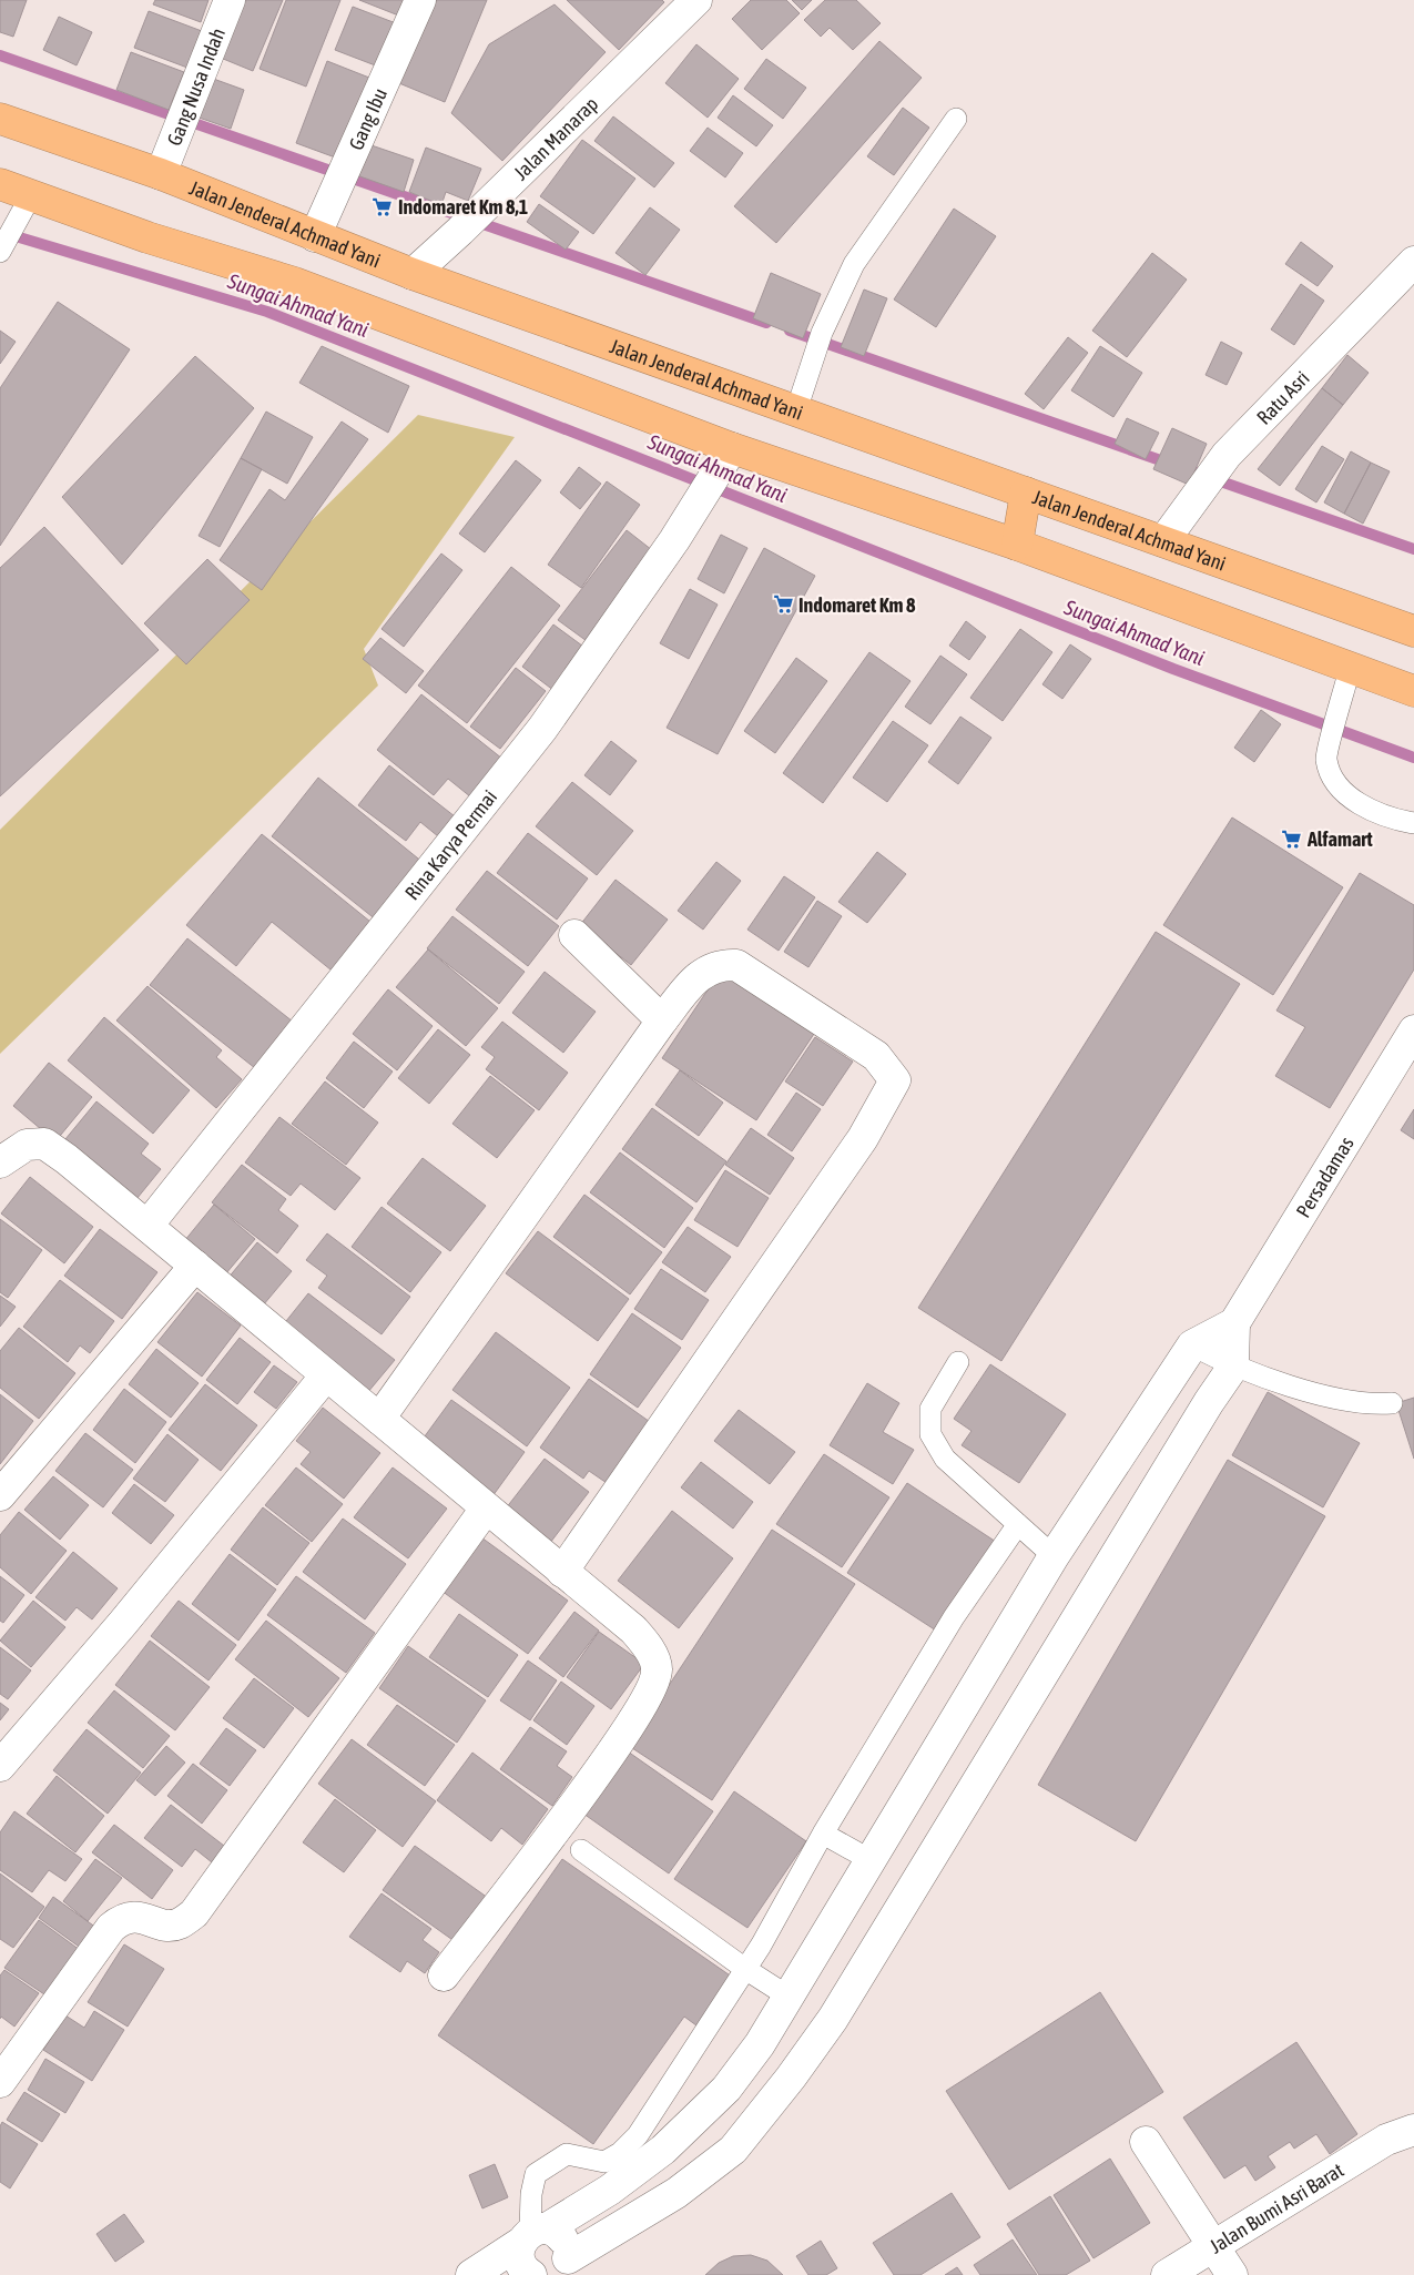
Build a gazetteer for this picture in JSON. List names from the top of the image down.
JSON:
{
  "streets": {
    "highway": ["Jalan Jenderal Achmad Yani"],
    "street": [
      "Gang Nusa Indah",
      "Gang Ibu",
      "Jalan Manarap",
      "Ratu Asri",
      "Rina Karya Permai",
      "Persadamas",
      "Jalan Bumi Asri Barat"
    ]
  },
  "crossings": [
    ["Gang Nusa Indah", "Jalan Jenderal Achmad Yani"],
    ["Gang Ibu", "Jalan Jenderal Achmad Yani"],
    ["Jalan Manarap", "Jalan Jenderal Achmad Yani"],
    ["Jalan Jenderal Achmad Yani", "Ratu Asri"]
  ],
  "water": ["Sungai Ahmad Yani"],
  "places": {
    "supermarket": ["Indomaret Km 8,1", "Indomaret Km 8", "Alfamart"]
  }
}
